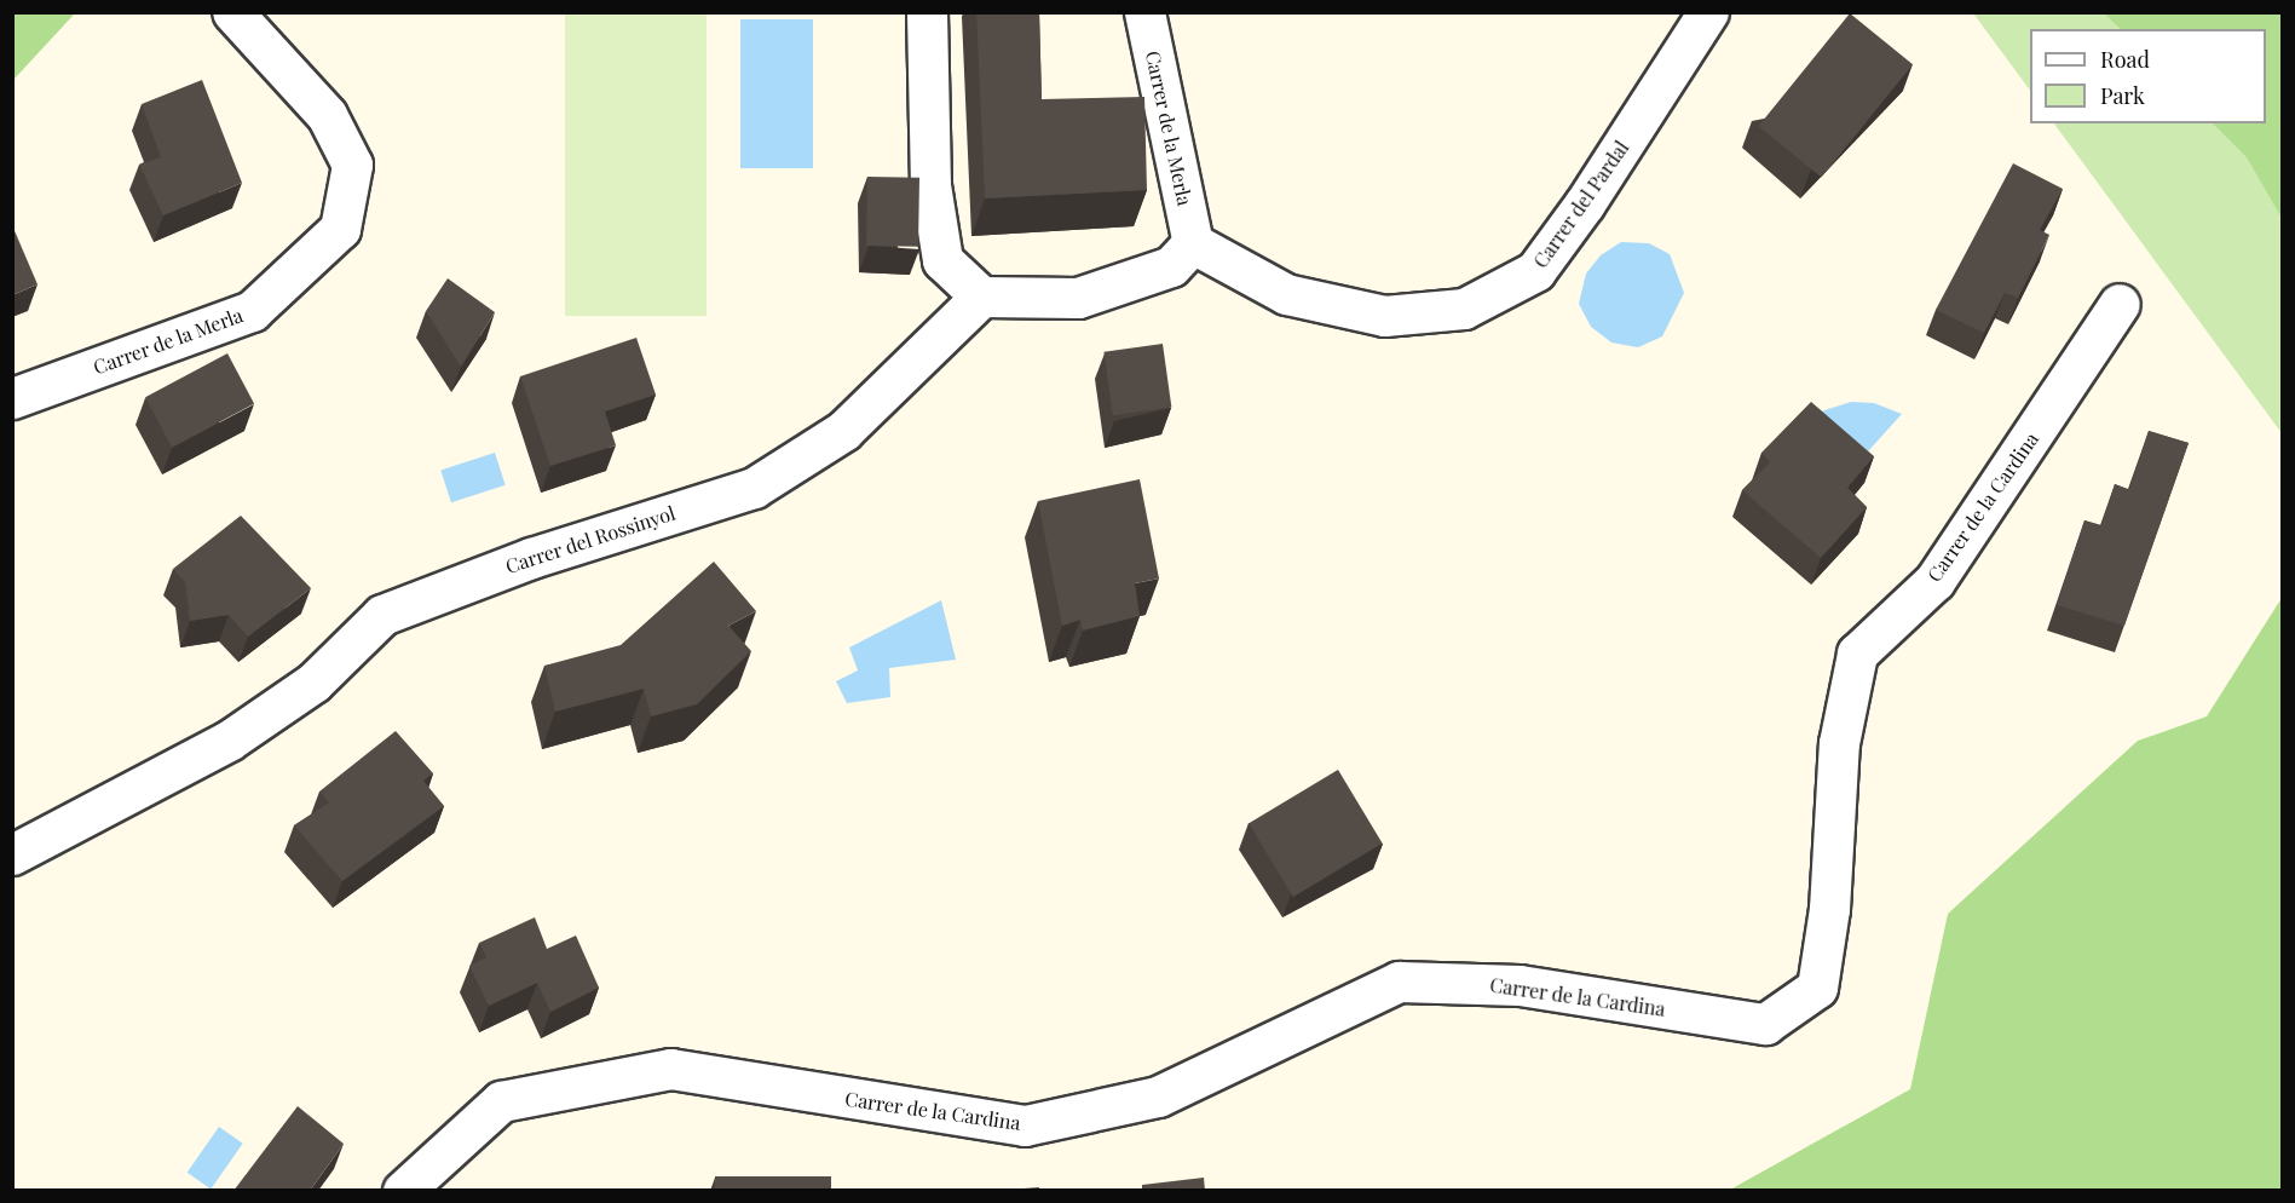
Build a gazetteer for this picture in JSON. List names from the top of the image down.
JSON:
{
  "streets": {
    "street": [
      "Carrer de la Merla",
      "Carrer del Pardal",
      "Carrer de la Cardina",
      "Carrer del Rossinyol"
    ]
  },
  "crossings": [
    ["Carrer de la Merla", "Carrer del Pardal"]
  ],
  "legend": ["Road", "Park"]
}
